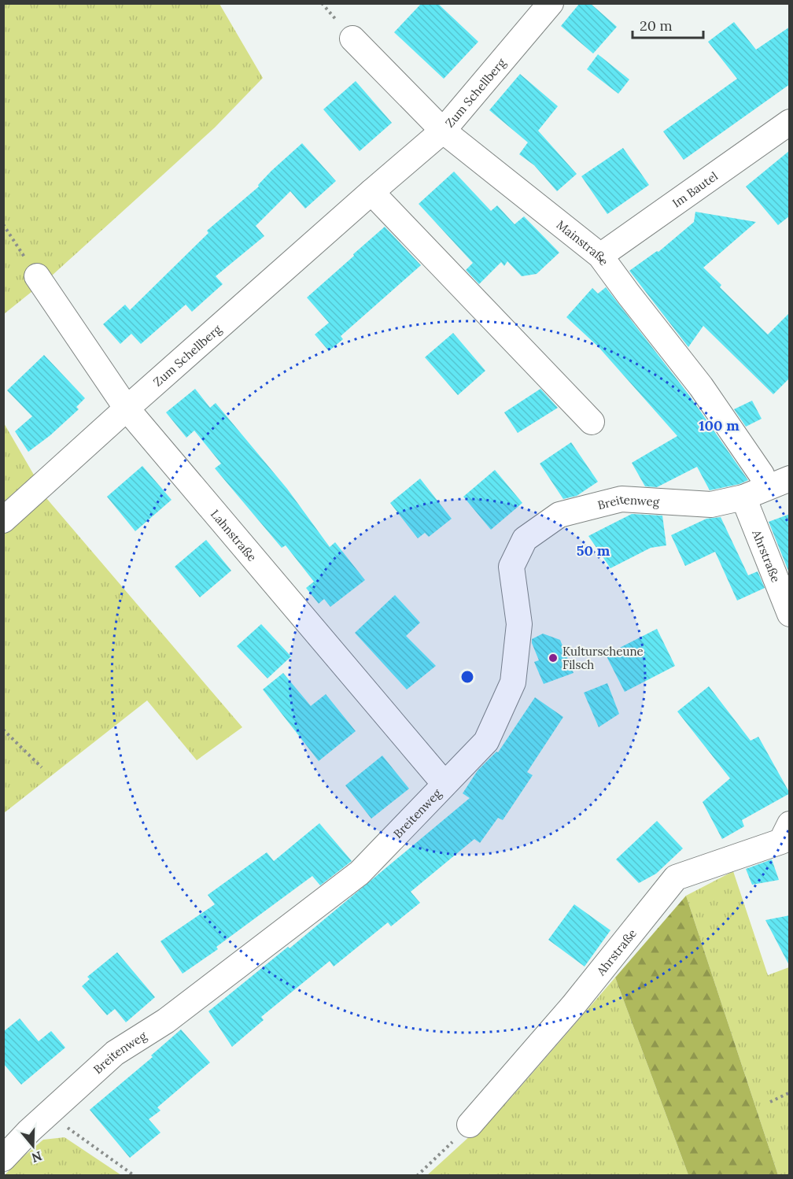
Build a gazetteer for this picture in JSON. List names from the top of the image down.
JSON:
{
  "streets": {
    "street": [
      "Zum Schellberg",
      "Im Bautel",
      "Mainstraße",
      "Breitenweg",
      "Lahnstraße",
      "Ahrstraße"
    ]
  },
  "crossings": [
    ["Zum Schellberg", "Mainstraße"],
    ["Zum Schellberg", "Lahnstraße"],
    ["Im Bautel", "Mainstraße"],
    ["Mainstraße", "Breitenweg"],
    ["Breitenweg", "Lahnstraße"],
    ["Breitenweg", "Ahrstraße"]
  ],
  "places": ["Kulturscheune Filsch"],
  "scale_bar": "20 m",
  "north": "bottom",
  "rings": ["100 m", "50 m"]
}
